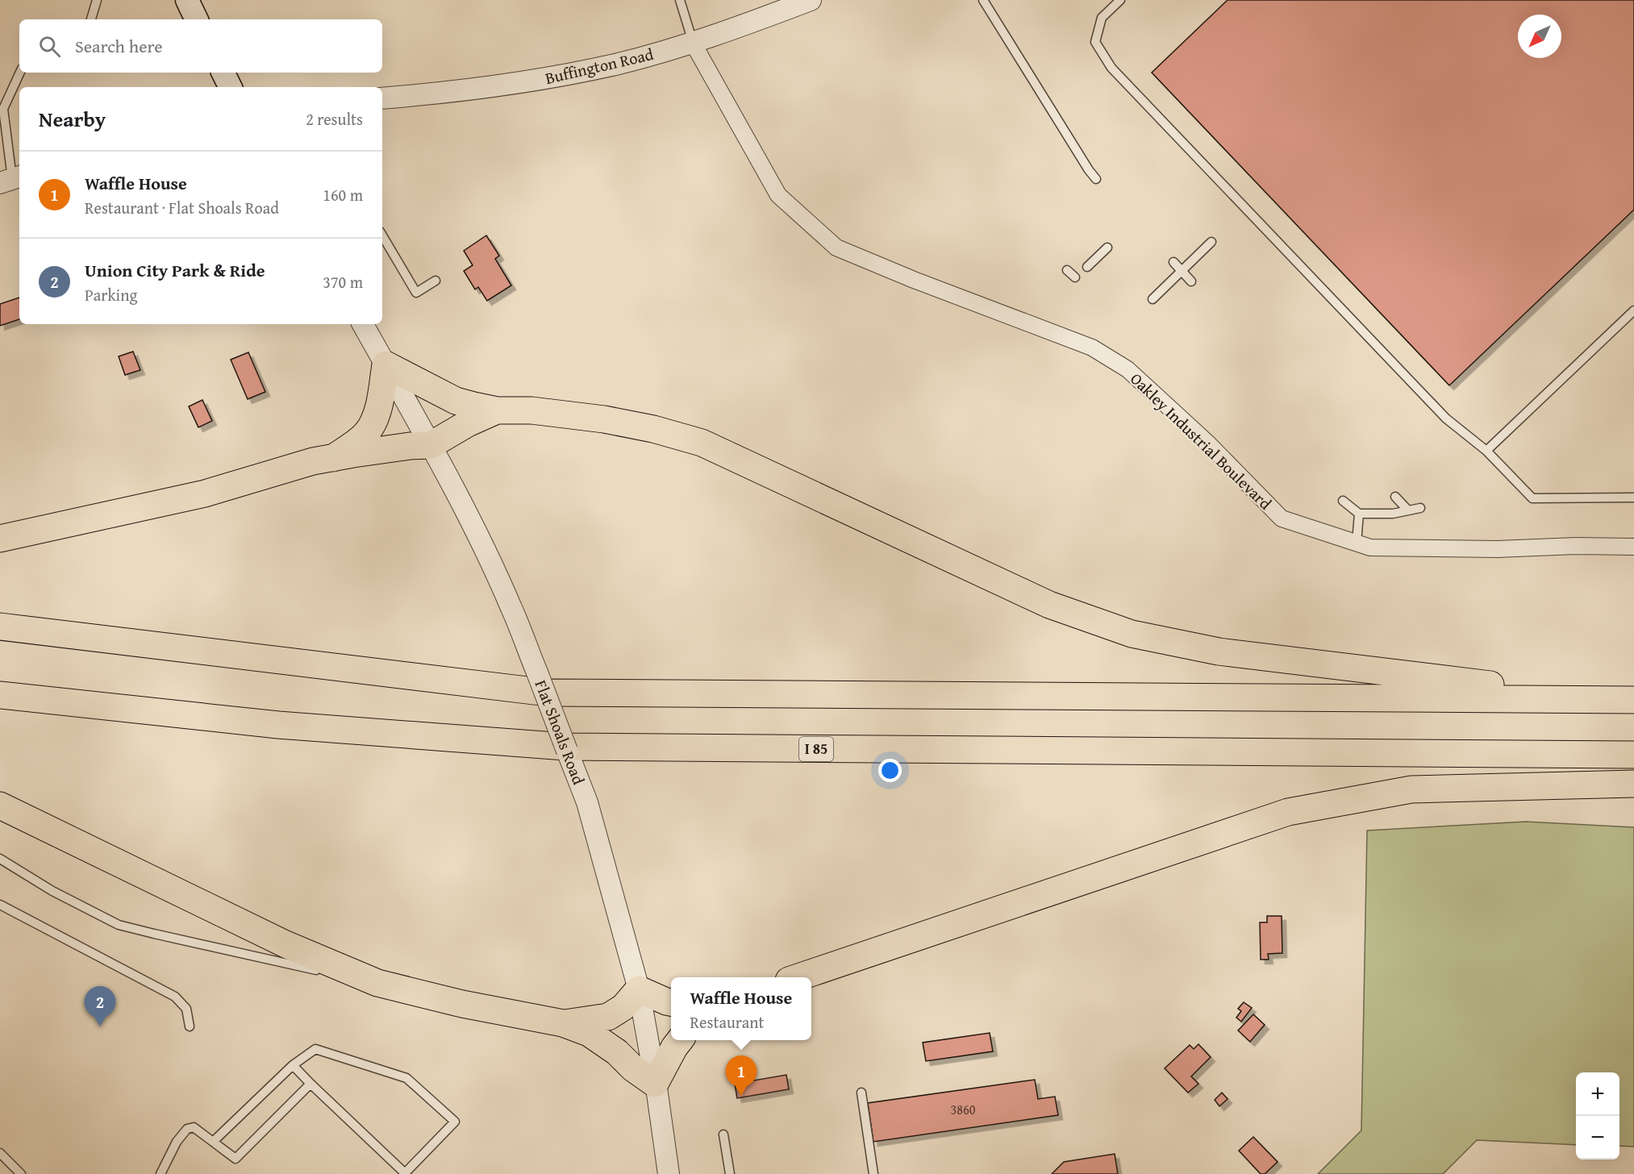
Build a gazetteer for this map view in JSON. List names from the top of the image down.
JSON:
{
  "streets": {
    "highway": ["I 85"],
    "street": ["Buffington Road", "Oakley Industrial Boulevard", "Flat Shoals Road"]
  },
  "crossings": [
    ["Buffington Road", "Oakley Industrial Boulevard"]
  ],
  "house_numbers": ["3860"],
  "north": "bottom left",
  "page": {
    "search": "Search here",
    "heading": ["Nearby", "2 results"],
    "list": [
      {
        "mark": "1",
        "name": "Waffle House",
        "note": "Restaurant · Flat Shoals Road",
        "value": "160 m"
      },
      {
        "mark": "2",
        "name": "Union City Park & Ride",
        "note": "Parking",
        "value": "370 m"
      }
    ],
    "popup": ["Waffle House", "Restaurant"],
    "pins": ["2", "1"],
    "map_buttons": ["+", "−"]
  }
}
